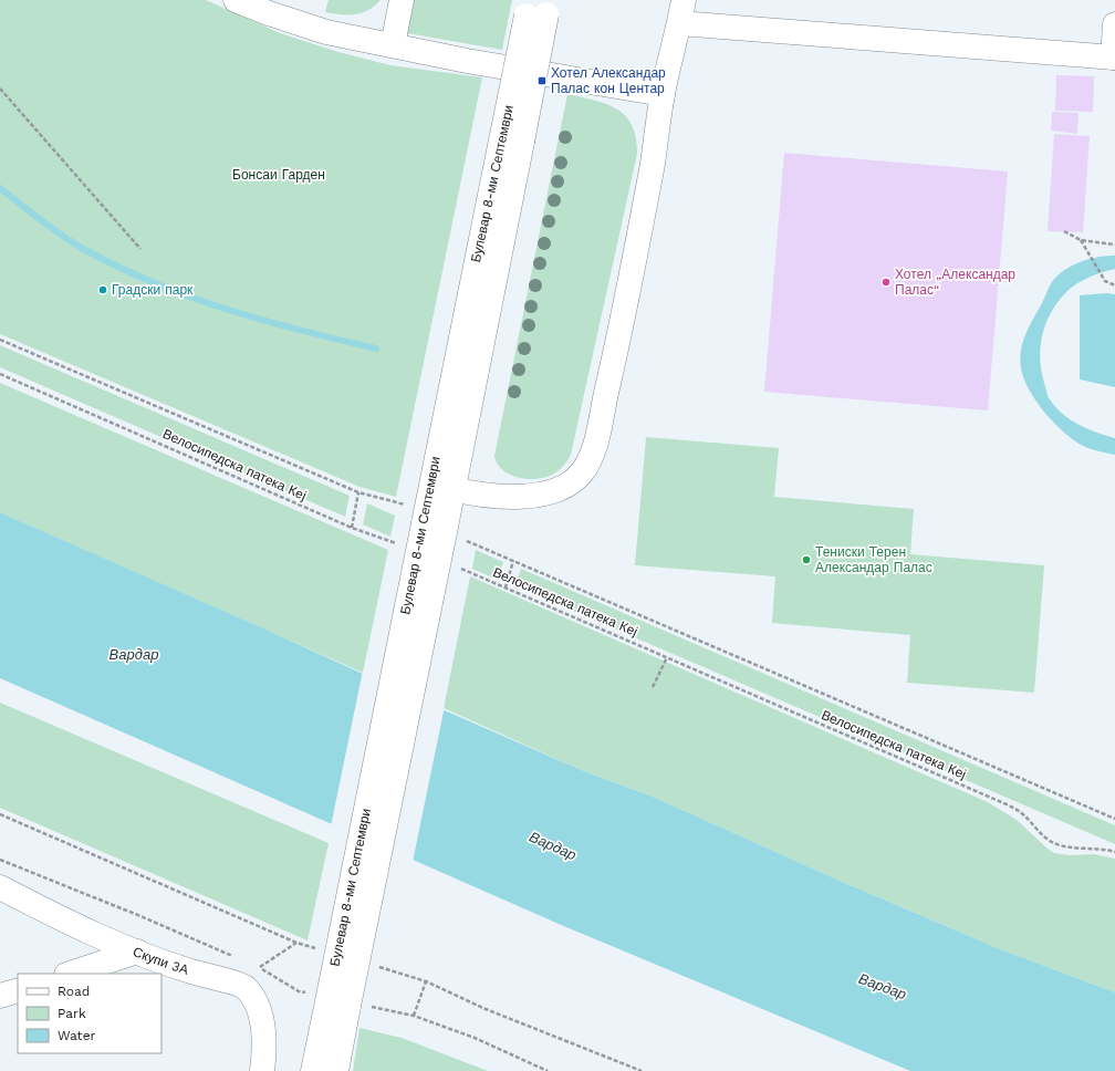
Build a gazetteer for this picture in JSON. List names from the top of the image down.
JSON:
{
  "streets": {
    "street": ["Булевар 8-ми Септември", "Скупи 3А"],
    "path": ["Велосипедска патека Кеј"]
  },
  "water": ["Вардар"],
  "parks": ["Бонсаи Гарден"],
  "places": {
    "transit": ["Хотел Александар Палас кон Центар"],
    "other": ["Хотел „Александар Палас“", "Градски парк", "Тениски Терен Александар Палас"]
  },
  "legend": ["Road", "Park", "Water"]
}
